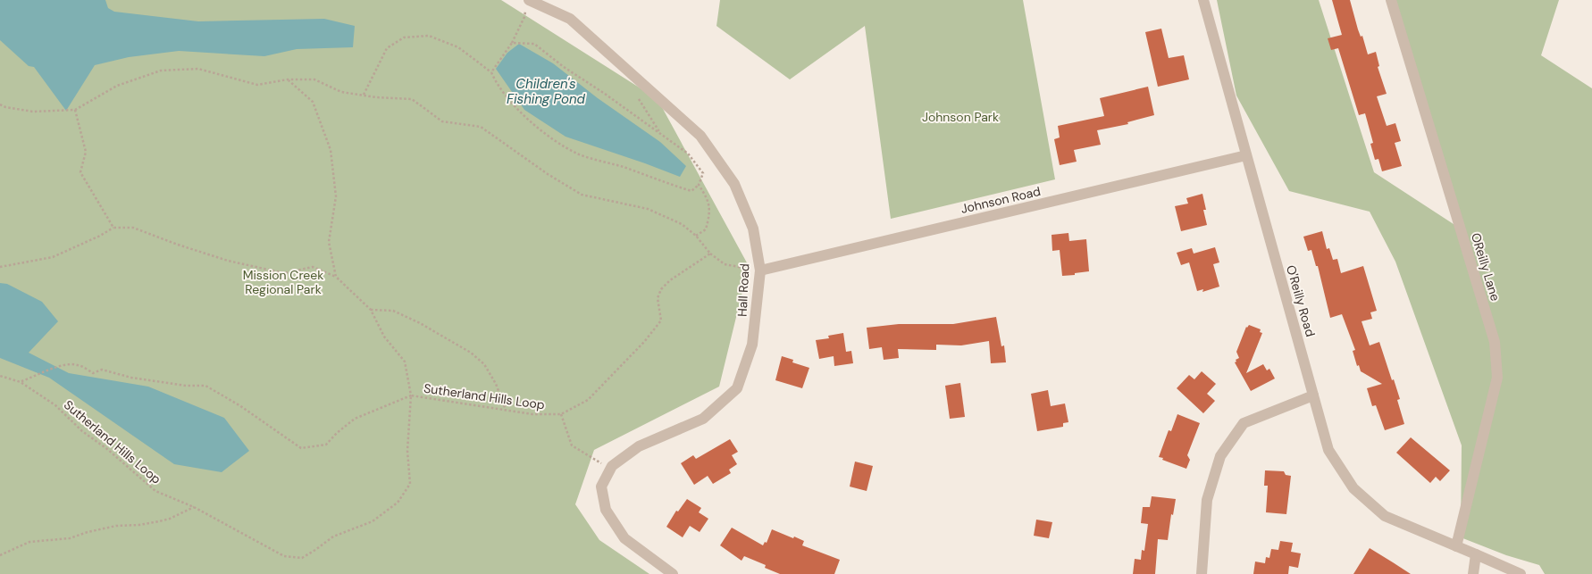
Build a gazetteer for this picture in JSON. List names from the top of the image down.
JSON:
{
  "streets": {
    "street": [
      "Johnson Road",
      "OReilly Lane",
      "Hall Road",
      "O'Reilly Road"
    ],
    "path": ["Sutherland Hills Loop"]
  },
  "crossings": [
    ["Johnson Road", "Hall Road"],
    ["Johnson Road", "O'Reilly Road"],
    ["OReilly Lane", "O'Reilly Road"]
  ],
  "water": ["Children's Fishing Pond"],
  "parks": ["Johnson Park", "Mission Creek Regional Park"]
}
